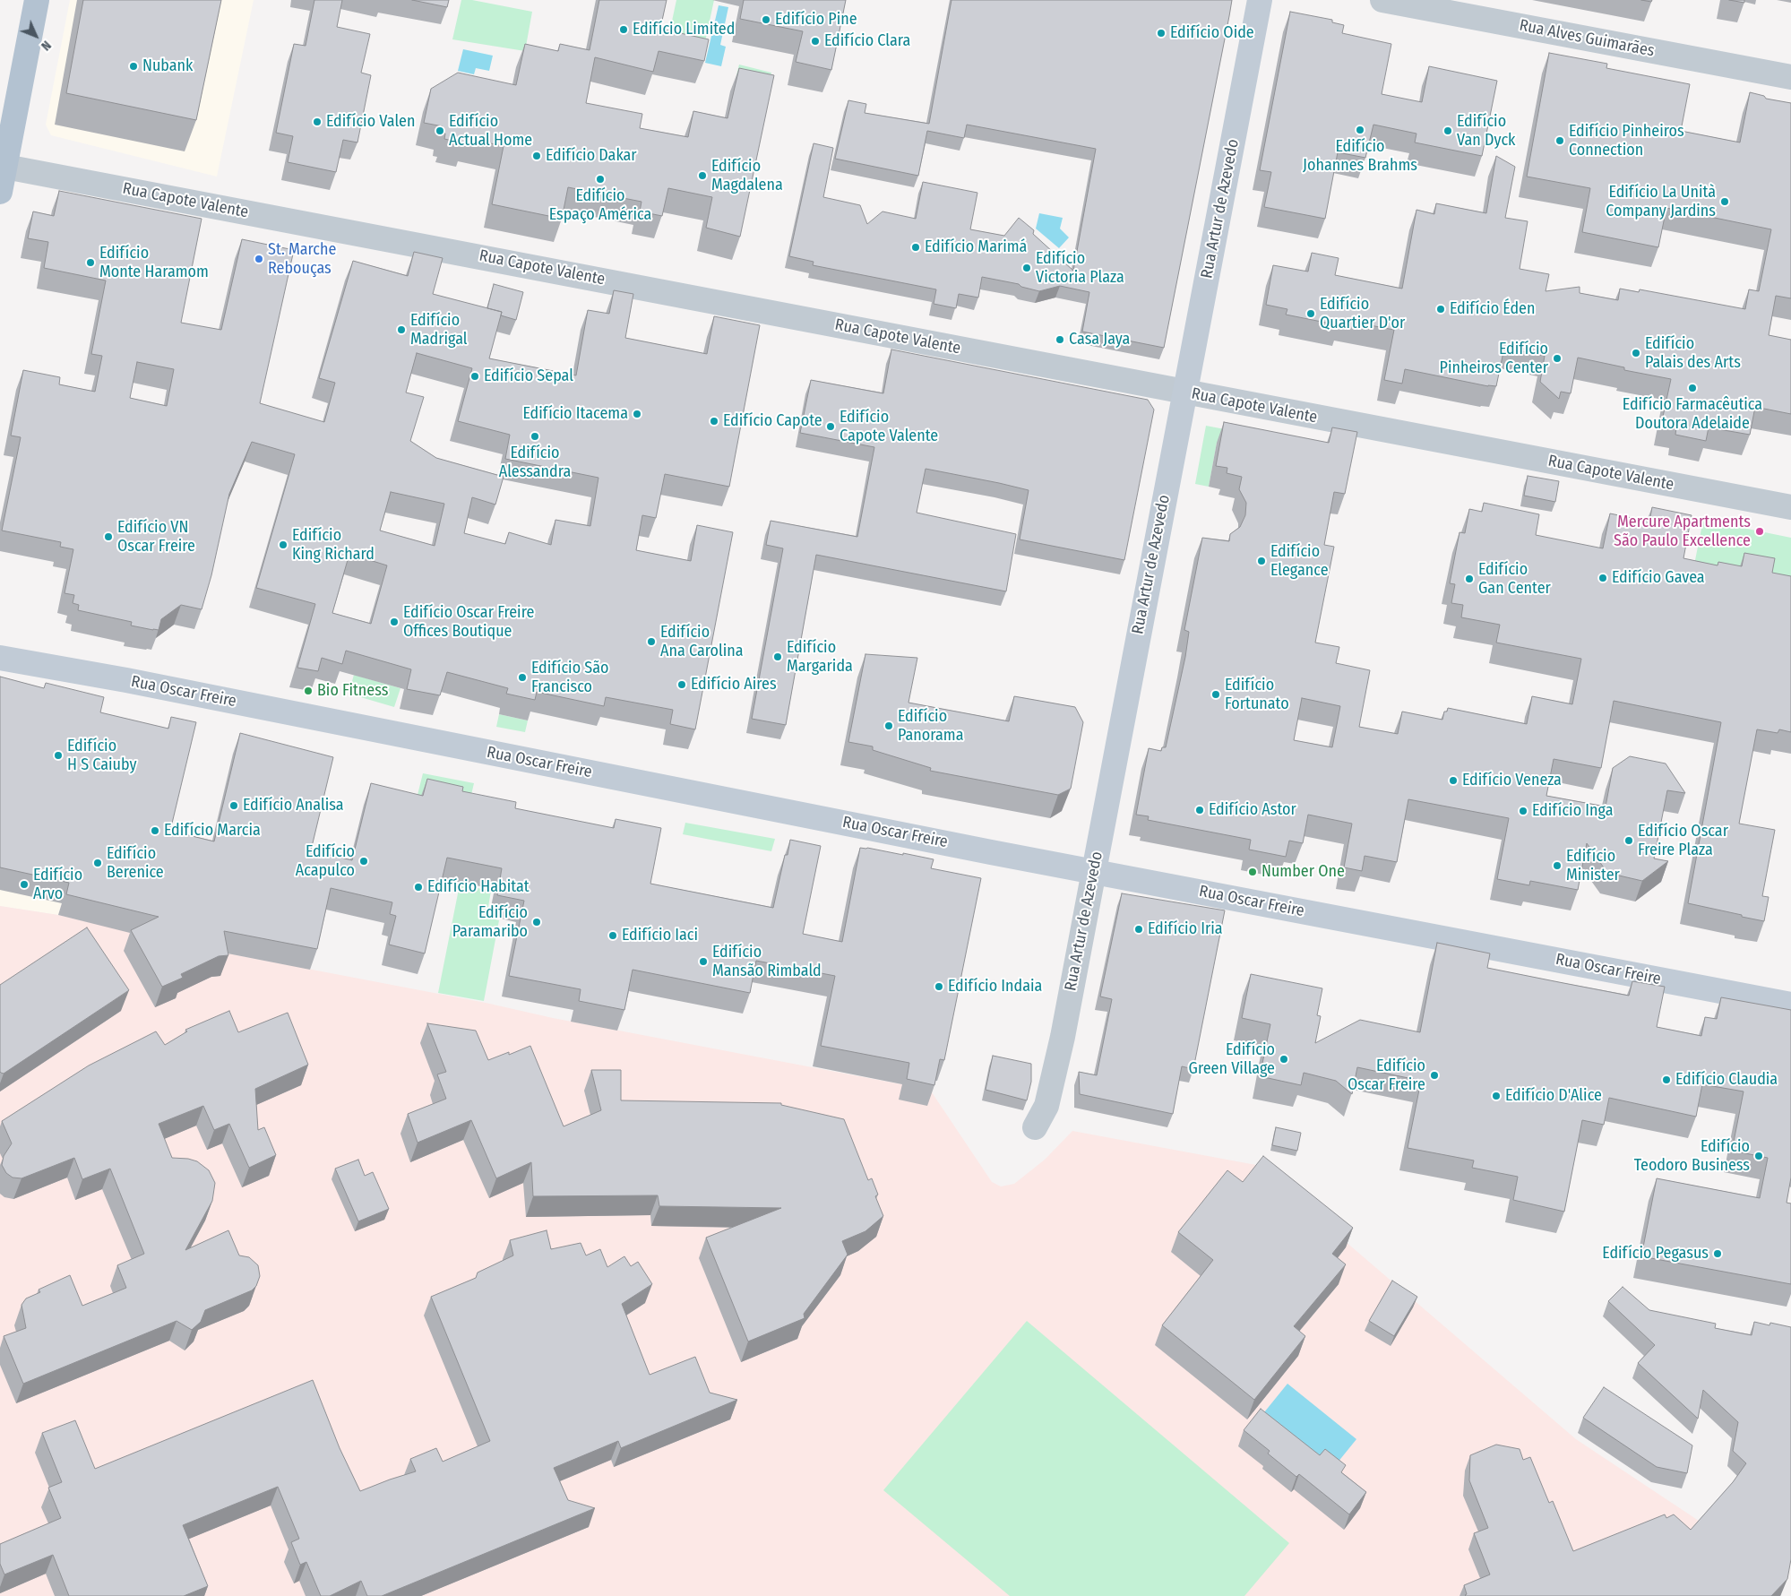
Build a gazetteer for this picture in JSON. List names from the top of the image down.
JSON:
{
  "streets": {
    "street": [
      "Rua Alves Guimarães",
      "Rua Capote Valente",
      "Rua Artur de Azevedo",
      "Rua Oscar Freire"
    ]
  },
  "crossings": [
    ["Rua Capote Valente", "Rua Artur de Azevedo"],
    ["Rua Artur de Azevedo", "Rua Oscar Freire"]
  ],
  "places": [
    "Edifício Pine",
    "Edifício Limited",
    "Edifício Oide",
    "Edifício Clara",
    "Nubank",
    "Edifício Valen",
    "Edifício Johannes Brahms",
    "Edifício Actual Home",
    "Edifício Van Dyck",
    "Edifício Pinheiros Connection",
    "Edifício Dakar",
    "Edifício Magdalena",
    "Edifício Espaço América",
    "Edifício La Unità Company Jardins",
    "Edifício Marimá",
    "St. Marche Rebouças",
    "Edifício Monte Haramom",
    "Edifício Victoria Plaza",
    "Edifício Éden",
    "Edifício Quartier D'or",
    "Edifício Madrigal",
    "Casa Jaya",
    "Edifício Palais des Arts",
    "Edifício Pinheiros Center",
    "Edifício Sepal",
    "Edifício Farmacêutica Doutora Adelaide",
    "Edifício Itacema",
    "Edifício Capote",
    "Edifício Capote Valente",
    "Edifício Alessandra",
    "Mercure Apartments São Paulo Excellence",
    "Edifício VN Oscar Freire",
    "Edifício King Richard",
    "Edifício Elegance",
    "Edifício Gavea",
    "Edifício Gan Center",
    "Edifício Oscar Freire Offices Boutique",
    "Edifício Ana Carolina",
    "Edifício Margarida",
    "Edifício São Francisco",
    "Edifício Aires",
    "Bio Fitness",
    "Edifício Fortunato",
    "Edifício Panorama",
    "Edifício H S Caiuby",
    "Edifício Veneza",
    "Edifício Analisa",
    "Edifício Astor",
    "Edifício Inga",
    "Edifício Marcia",
    "Edifício Oscar Freire Plaza",
    "Edifício Acapulco",
    "Edifício Berenice",
    "Edifício Minister",
    "Number One",
    "Edifício Arvo",
    "Edifício Habitat",
    "Edifício Paramaribo",
    "Edifício Iria",
    "Edifício Iaci",
    "Edifício Mansão Rimbald",
    "Edifício Indaia",
    "Edifício Green Village",
    "Edifício Oscar Freire",
    "Edifício Claudia",
    "Edifício D'Alice",
    "Edifício Teodoro Business",
    "Edifício Pegasus"
  ],
  "north": "bottom right"
}
